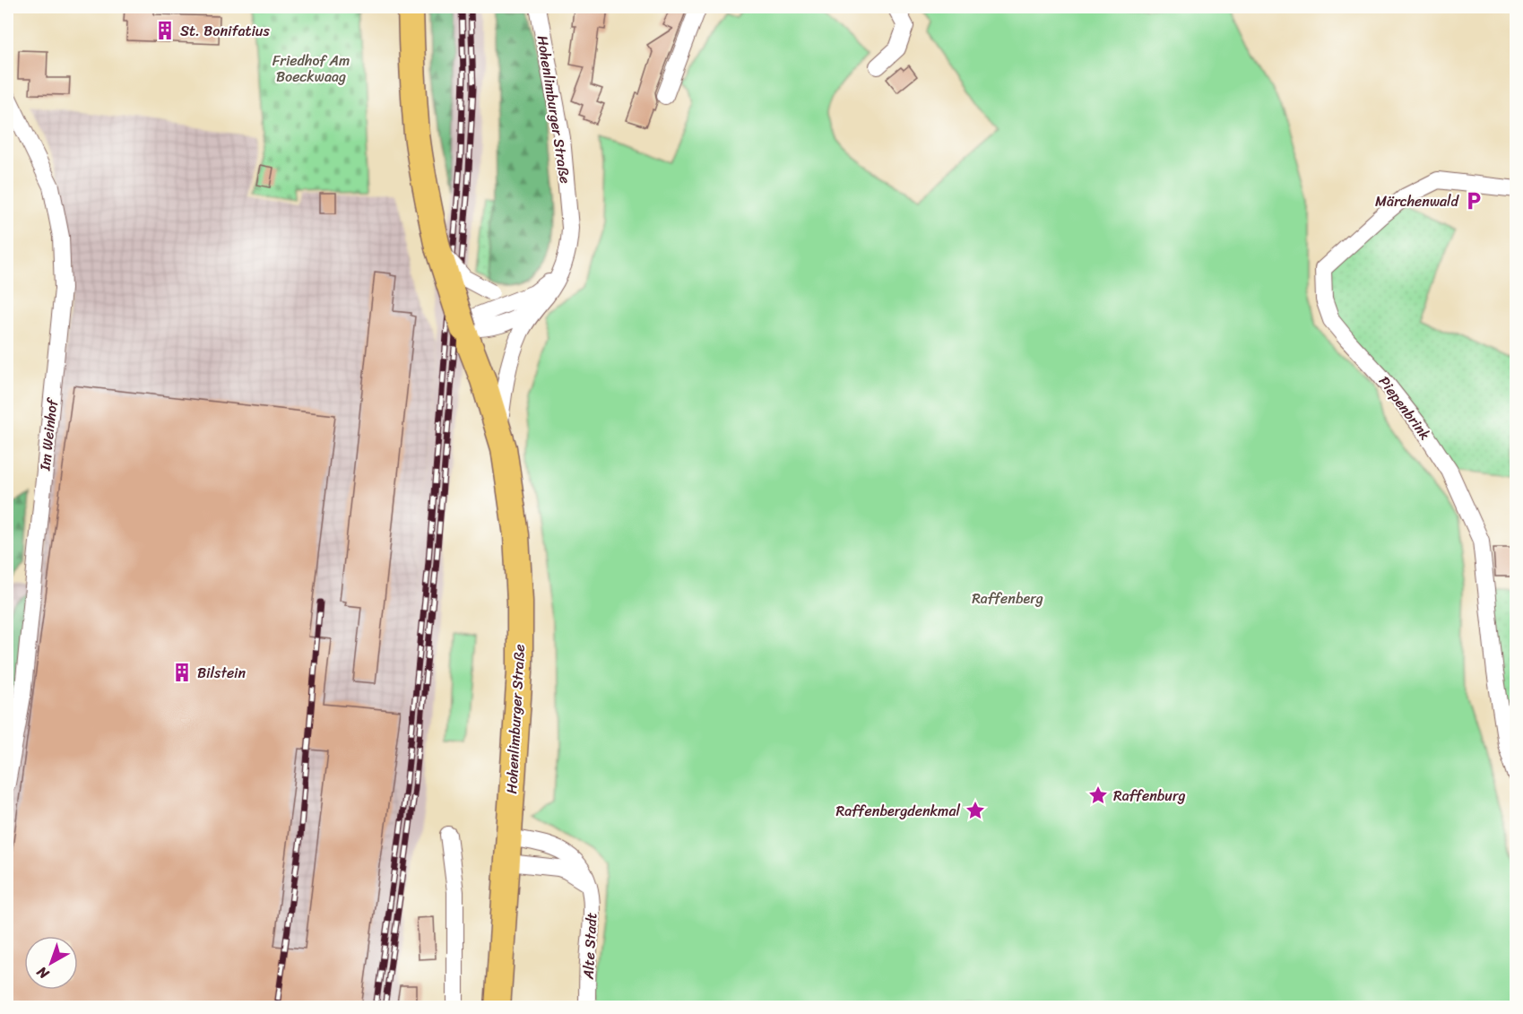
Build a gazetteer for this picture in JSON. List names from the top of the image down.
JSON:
{
  "streets": {
    "main road": ["Hohenlimburger Straße"],
    "street": ["Piepenbrink", "Im Weinhof", "Alte Stadt"]
  },
  "crossings": [
    ["Hohenlimburger Straße", "Alte Stadt"]
  ],
  "parks": ["Friedhof Am Boeckwaag", "Raffenberg"],
  "places": {
    "building": ["St. Bonifatius", "Bilstein"],
    "parking": ["Märchenwald"],
    "place": ["Raffenburg", "Raffenbergdenkmal"]
  },
  "north": "bottom left"
}
